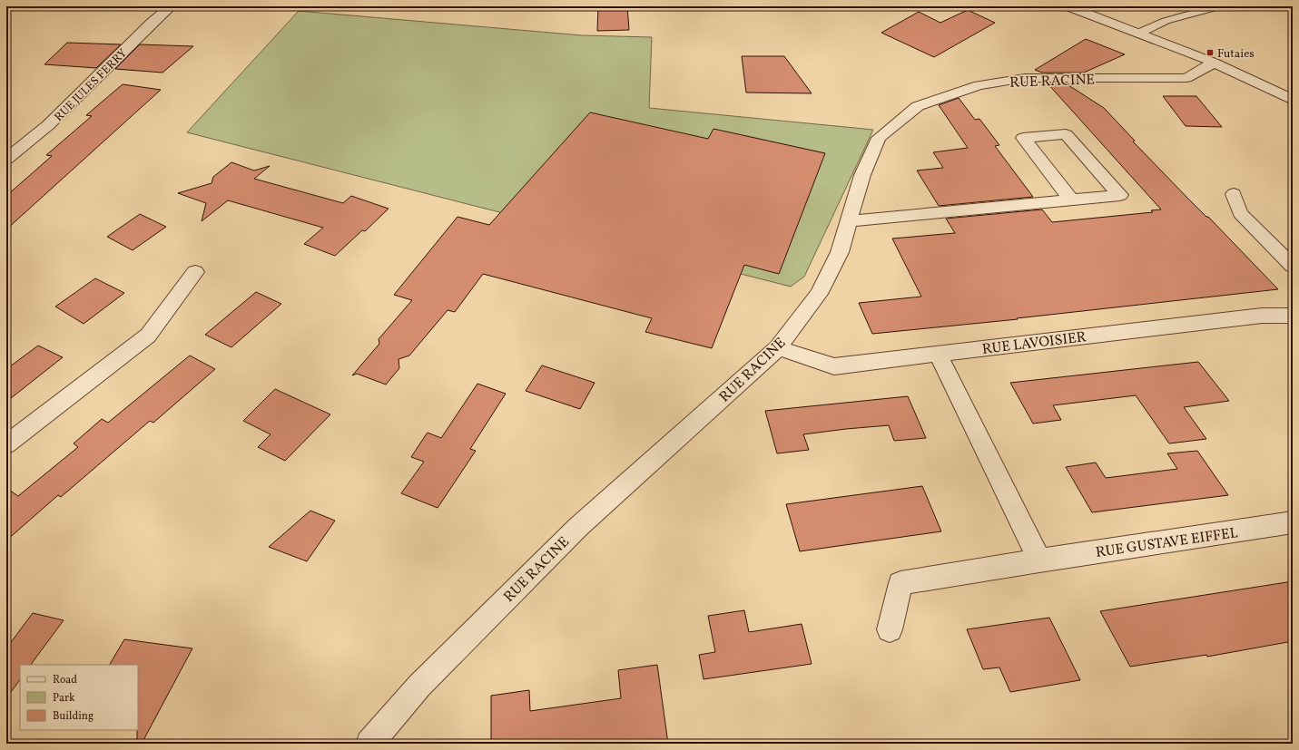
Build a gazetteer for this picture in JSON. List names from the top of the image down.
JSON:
{
  "streets": {
    "street": [
      "RUE RACINE",
      "RUE JULES FERRY",
      "RUE LAVOISIER",
      "RUE GUSTAVE EIFFEL"
    ]
  },
  "crossings": [
    ["RUE RACINE", "RUE LAVOISIER"]
  ],
  "places": {
    "transit": ["Futaies"]
  },
  "legend": ["Road", "Park", "Building"]
}
